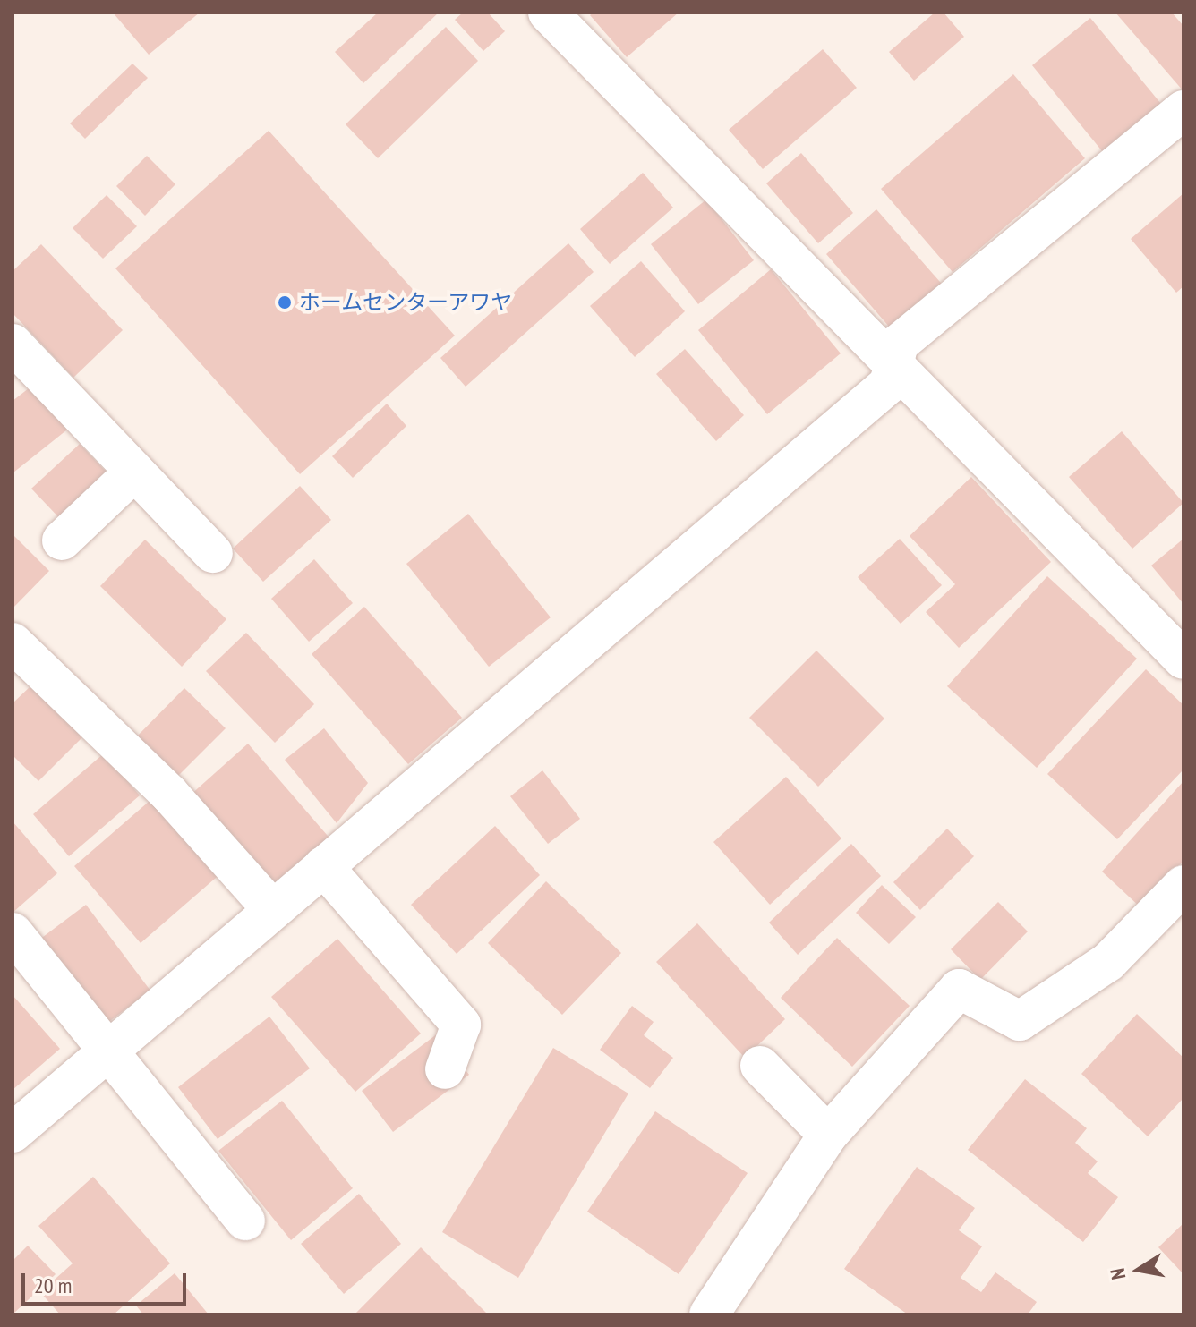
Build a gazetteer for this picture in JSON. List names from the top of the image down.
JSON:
{
  "places": ["ホームセンターアワヤ"],
  "scale_bar": "20 m",
  "north": "left"
}
